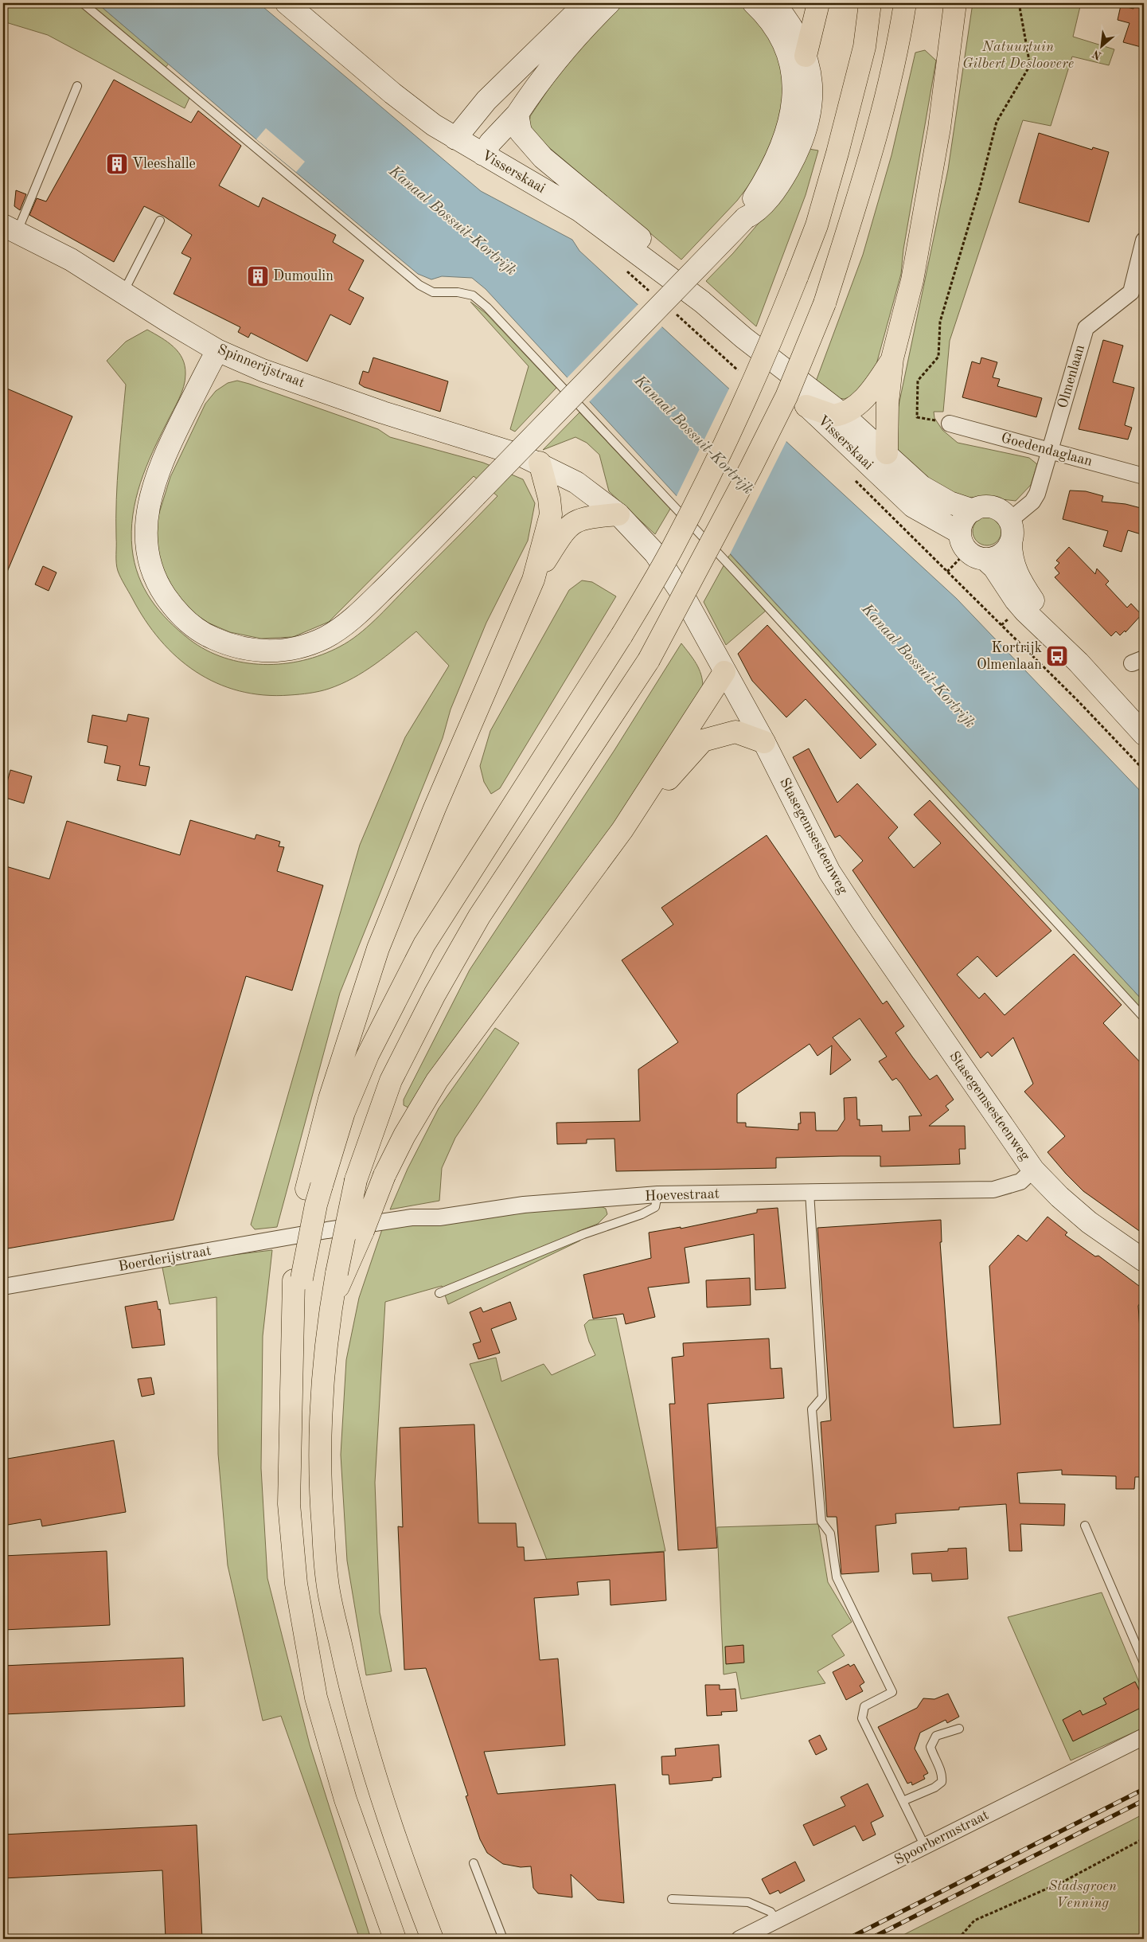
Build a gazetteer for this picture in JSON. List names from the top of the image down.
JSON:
{
  "streets": {
    "street": [
      "Visserskaai",
      "Spinnerijstraat",
      "Olmenlaan",
      "Goedendaglaan",
      "Stasegemsesteenweg",
      "Hoevestraat",
      "Boerderijstraat",
      "Spoorbermstraat"
    ]
  },
  "crossings": [
    ["Visserskaai", "Olmenlaan"],
    ["Spinnerijstraat", "Stasegemsesteenweg"],
    ["Olmenlaan", "Goedendaglaan"],
    ["Stasegemsesteenweg", "Hoevestraat"],
    ["Hoevestraat", "Boerderijstraat"]
  ],
  "water": ["Kanaal Bossuit-Kortrijk"],
  "parks": ["Natuurtuin Gilbert Desloovere", "Stadsgroen Venning"],
  "places": {
    "building": ["Vleeshalle", "Dumoulin"],
    "bus stop": ["Kortrijk Olmenlaan"]
  },
  "north": "bottom left"
}
